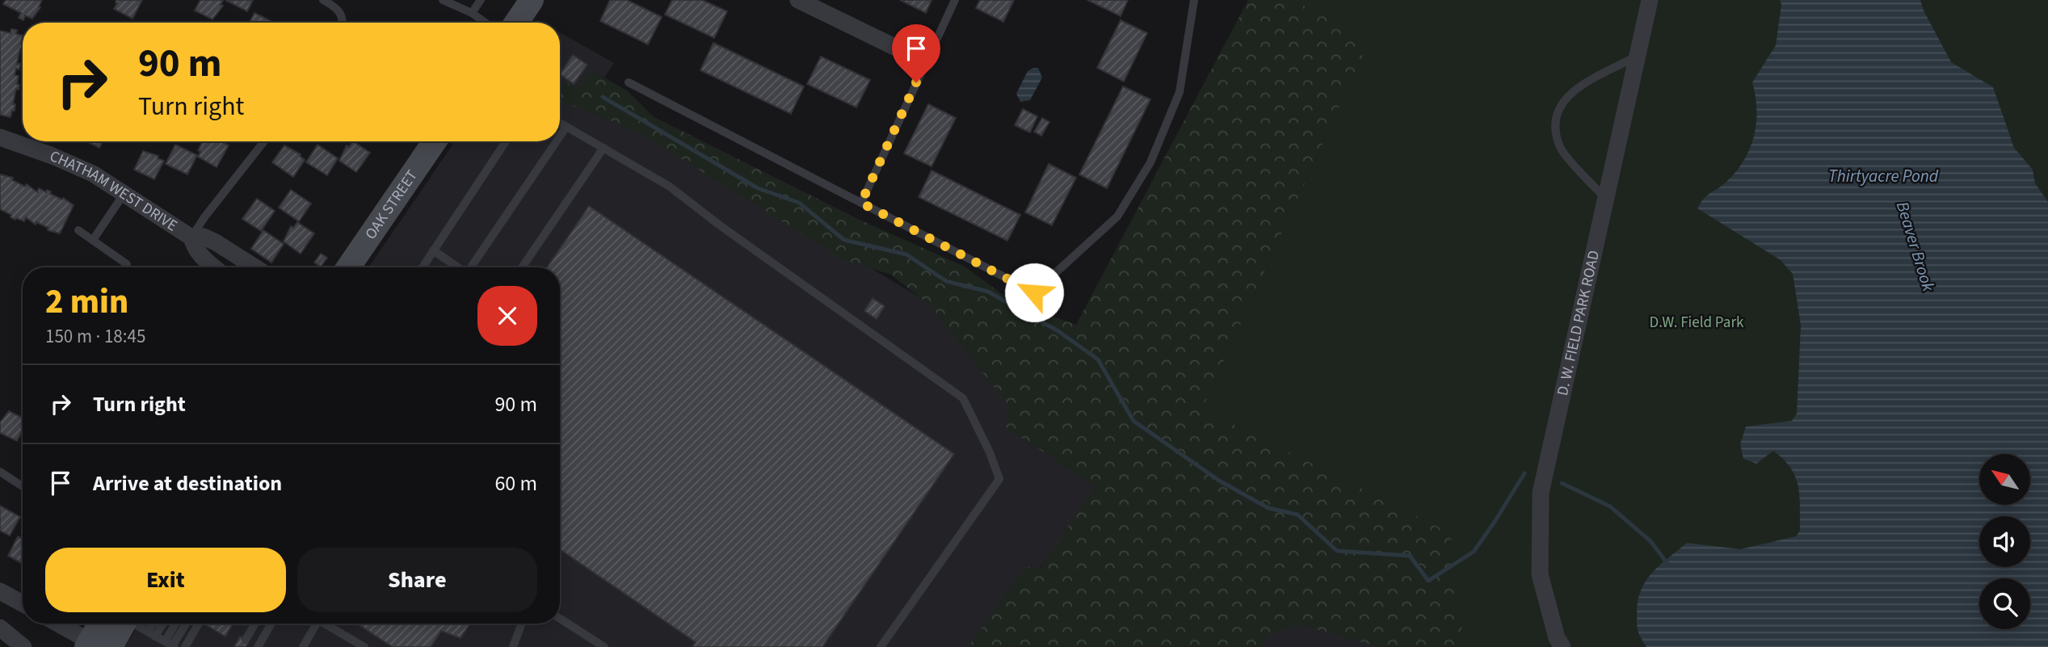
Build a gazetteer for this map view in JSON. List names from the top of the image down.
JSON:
{
  "streets": {
    "main road": ["OAK STREET"],
    "street": ["CHATHAM WEST DRIVE", "D. W. FIELD PARK ROAD"]
  },
  "water": ["Thirtyacre Pond", "Beaver Brook"],
  "parks": ["D.W. Field Park"],
  "north": "top left",
  "page": {
    "turn": ["90 m", "Turn right"],
    "heading": ["2 min", "150 m · 18:45"],
    "list": [
      {
        "name": "Turn right",
        "value": "90 m"
      },
      {
        "name": "Arrive at destination",
        "value": "60 m"
      }
    ],
    "buttons": ["Exit", "Share"]
  }
}
